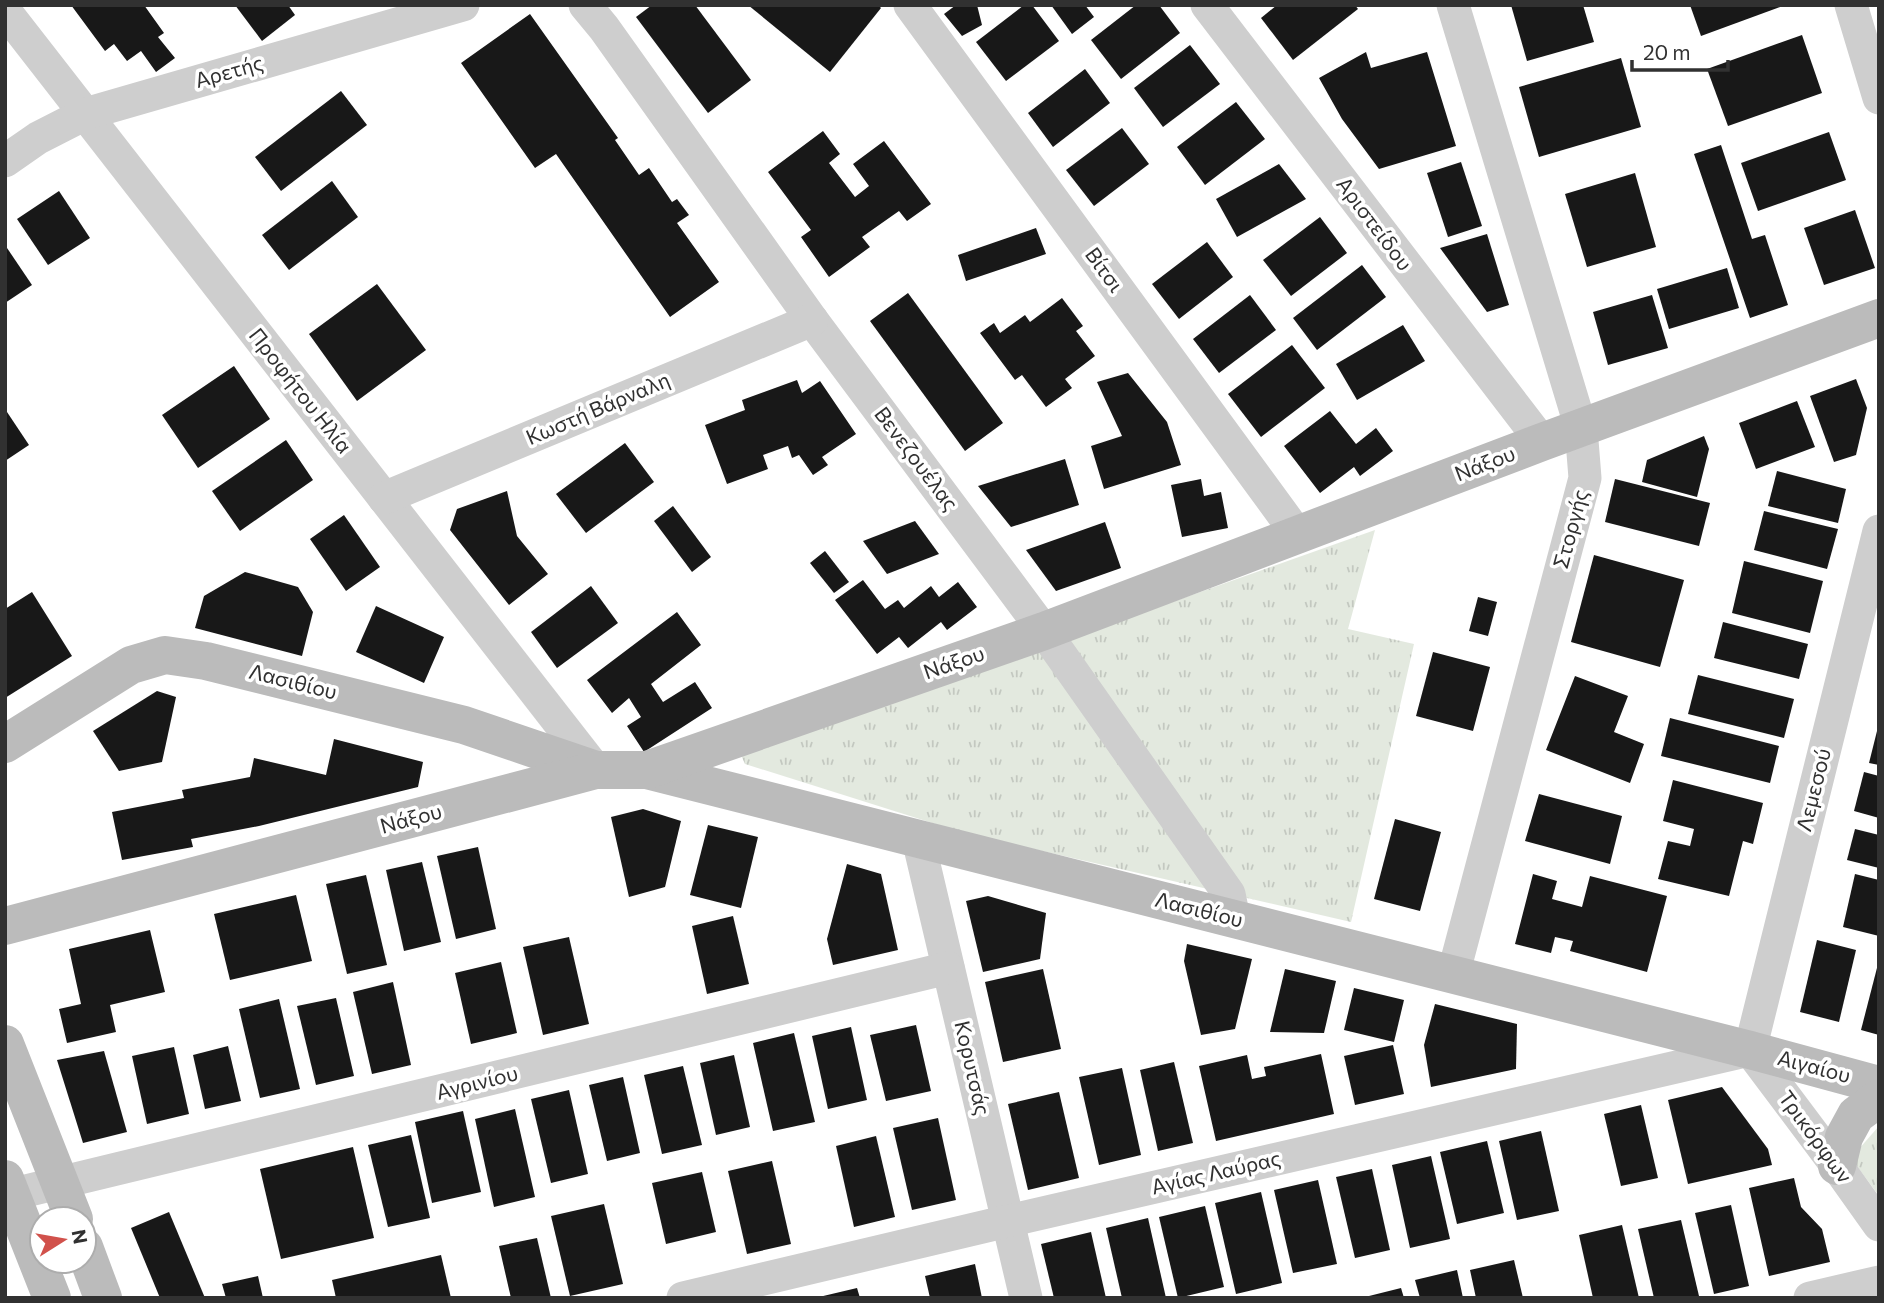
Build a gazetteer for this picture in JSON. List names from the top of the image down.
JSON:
{
  "streets": {
    "street": [
      "Αρετής",
      "Αριστείδου",
      "Βίτσι",
      "Προφήτου Ηλία",
      "Κωστή Βάρναλη",
      "Βενεζουέλας",
      "Νάξου",
      "Στοργής",
      "Λασιθίου",
      "Λεμεσού",
      "Αιγαίου",
      "Κορυτσάς",
      "Αγρινίου",
      "Τρικόρφων",
      "Αγίας Λαύρας"
    ]
  },
  "crossings": [
    ["Αρετής", "Προφήτου Ηλία"],
    ["Αριστείδου", "Νάξου"],
    ["Βίτσι", "Νάξου"],
    ["Προφήτου Ηλία", "Κωστή Βάρναλη"],
    ["Προφήτου Ηλία", "Νάξου"],
    ["Προφήτου Ηλία", "Λασιθίου"],
    ["Κωστή Βάρναλη", "Βενεζουέλας"],
    ["Βενεζουέλας", "Νάξου"],
    ["Βενεζουέλας", "Λασιθίου"],
    ["Νάξου", "Στοργής"],
    ["Νάξου", "Λασιθίου"],
    ["Στοργής", "Λασιθίου"],
    ["Λασιθίου", "Λεμεσού"],
    ["Λασιθίου", "Αιγαίου"],
    ["Λασιθίου", "Κορυτσάς"],
    ["Λασιθίου", "Τρικόρφων"],
    ["Λασιθίου", "Αγίας Λαύρας"],
    ["Λεμεσού", "Αιγαίου"],
    ["Λεμεσού", "Τρικόρφων"],
    ["Λεμεσού", "Αγίας Λαύρας"],
    ["Αιγαίου", "Τρικόρφων"],
    ["Αιγαίου", "Αγίας Λαύρας"],
    ["Κορυτσάς", "Αγρινίου"],
    ["Κορυτσάς", "Αγίας Λαύρας"],
    ["Τρικόρφων", "Αγίας Λαύρας"]
  ],
  "scale_bar": "20 m",
  "north": "right"
}
